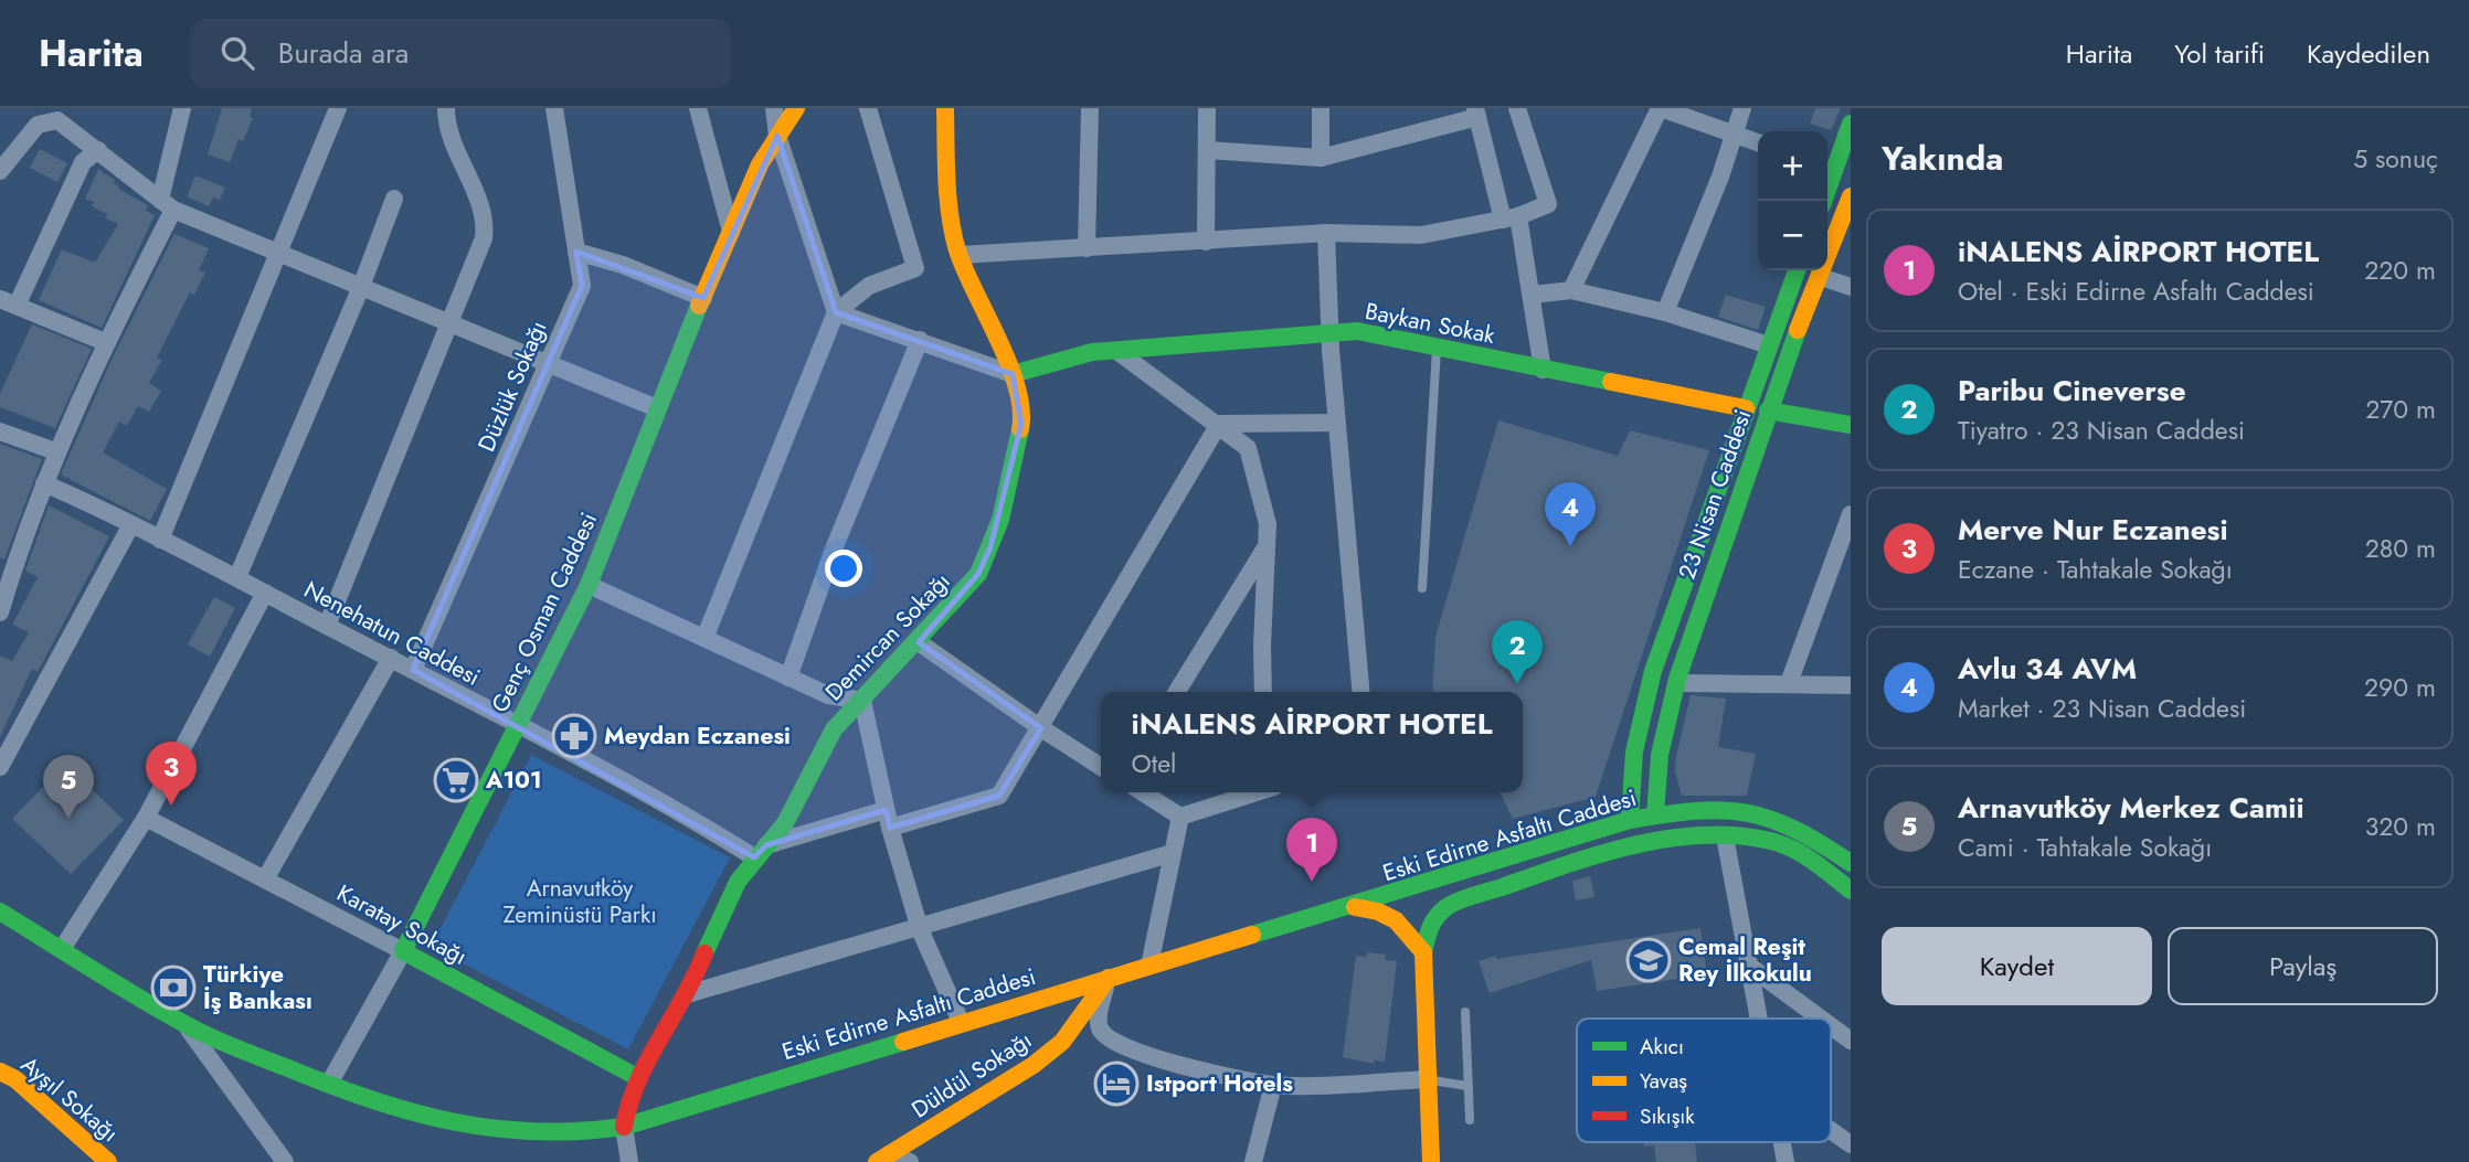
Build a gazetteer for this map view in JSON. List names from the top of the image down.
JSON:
{
  "streets": {
    "main road": [
      "Baykan Sokak",
      "23 Nisan Caddesi",
      "Genç Osman Caddesi",
      "Demircan Sokağı",
      "Eski Edirne Asfaltı Caddesi",
      "Karatay Sokağı",
      "Düldül Sokağı",
      "Ayşıl Sokağı"
    ],
    "street": ["Düzlük Sokağı", "Nenehatun Caddesi"]
  },
  "crossings": [
    ["Baykan Sokak", "23 Nisan Caddesi"],
    ["Baykan Sokak", "Demircan Sokağı"],
    ["Düzlük Sokağı", "Nenehatun Caddesi"],
    ["23 Nisan Caddesi", "Eski Edirne Asfaltı Caddesi"],
    ["Genç Osman Caddesi", "Nenehatun Caddesi"],
    ["Genç Osman Caddesi", "Eski Edirne Asfaltı Caddesi"],
    ["Genç Osman Caddesi", "Karatay Sokağı"],
    ["Nenehatun Caddesi", "Demircan Sokağı"],
    ["Demircan Sokağı", "Eski Edirne Asfaltı Caddesi"],
    ["Demircan Sokağı", "Karatay Sokağı"],
    ["Eski Edirne Asfaltı Caddesi", "Düldül Sokağı"]
  ],
  "parks": ["Arnavutköy Zeminüstü Parkı"],
  "places": {
    "pharmacy": ["Meydan Eczanesi"],
    "supermarket": ["A101"],
    "school or university": ["Cemal Reşit Rey İlkokulu"],
    "bank": ["Türkiye İş Bankası"],
    "hotel": ["Istport Hotels"]
  },
  "legend": ["Akıcı", "Yavaş", "Sıkışık"],
  "page": {
    "header": "Harita",
    "search": "Burada ara",
    "nav": ["Harita", "Yol tarifi", "Kaydedilen"],
    "heading": ["Yakında", "5 sonuç"],
    "map_buttons": ["+", "−"],
    "list": [
      {
        "mark": "1",
        "name": "iNALENS AİRPORT HOTEL",
        "note": "Otel · Eski Edirne Asfaltı Caddesi",
        "value": "220 m"
      },
      {
        "mark": "2",
        "name": "Paribu Cineverse",
        "note": "Tiyatro · 23 Nisan Caddesi",
        "value": "270 m"
      },
      {
        "mark": "3",
        "name": "Merve Nur Eczanesi",
        "note": "Eczane · Tahtakale Sokağı",
        "value": "280 m"
      },
      {
        "mark": "4",
        "name": "Avlu 34 AVM",
        "note": "Market · 23 Nisan Caddesi",
        "value": "290 m"
      },
      {
        "mark": "5",
        "name": "Arnavutköy Merkez Camii",
        "note": "Cami · Tahtakale Sokağı",
        "value": "320 m"
      }
    ],
    "pins": [
      "4",
      "2",
      "3",
      "5",
      "1"
    ],
    "popup": ["iNALENS AİRPORT HOTEL", "Otel"],
    "buttons": ["Kaydet", "Paylaş"]
  }
}
